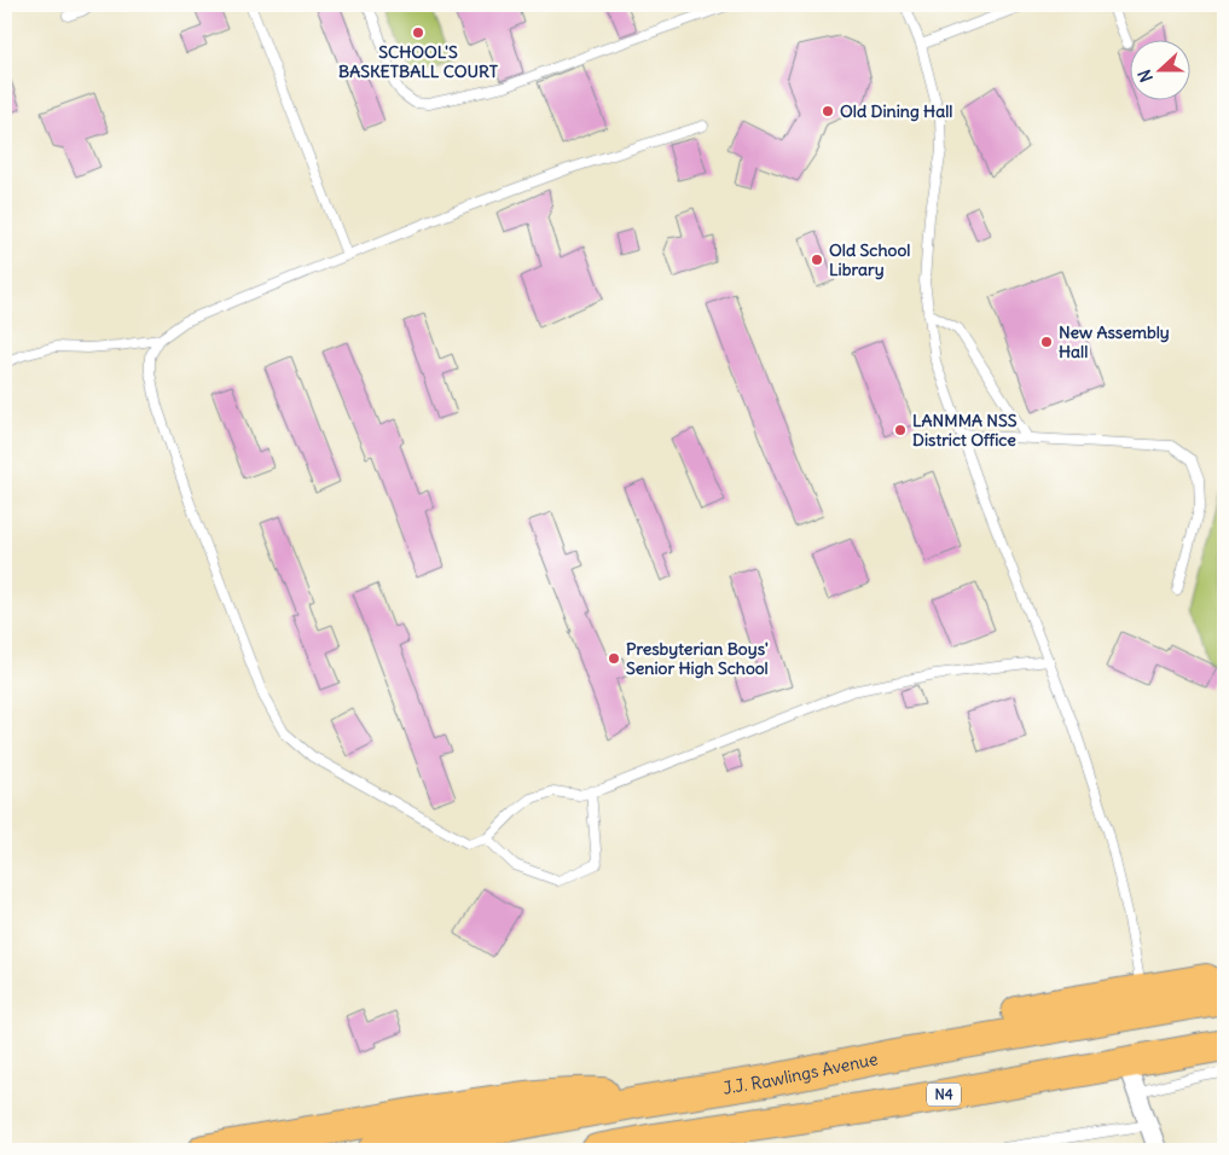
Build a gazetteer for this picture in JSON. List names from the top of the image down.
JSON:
{
  "streets": {
    "highway": ["J.J. Rawlings Avenue", "N4"]
  },
  "places": [
    "SCHOOL'S BASKETBALL COURT",
    "Old Dining Hall",
    "Old School Library",
    "New Assembly Hall",
    "LANMMA NSS District Office",
    "Presbyterian Boys' Senior High School"
  ],
  "north": "left"
}
